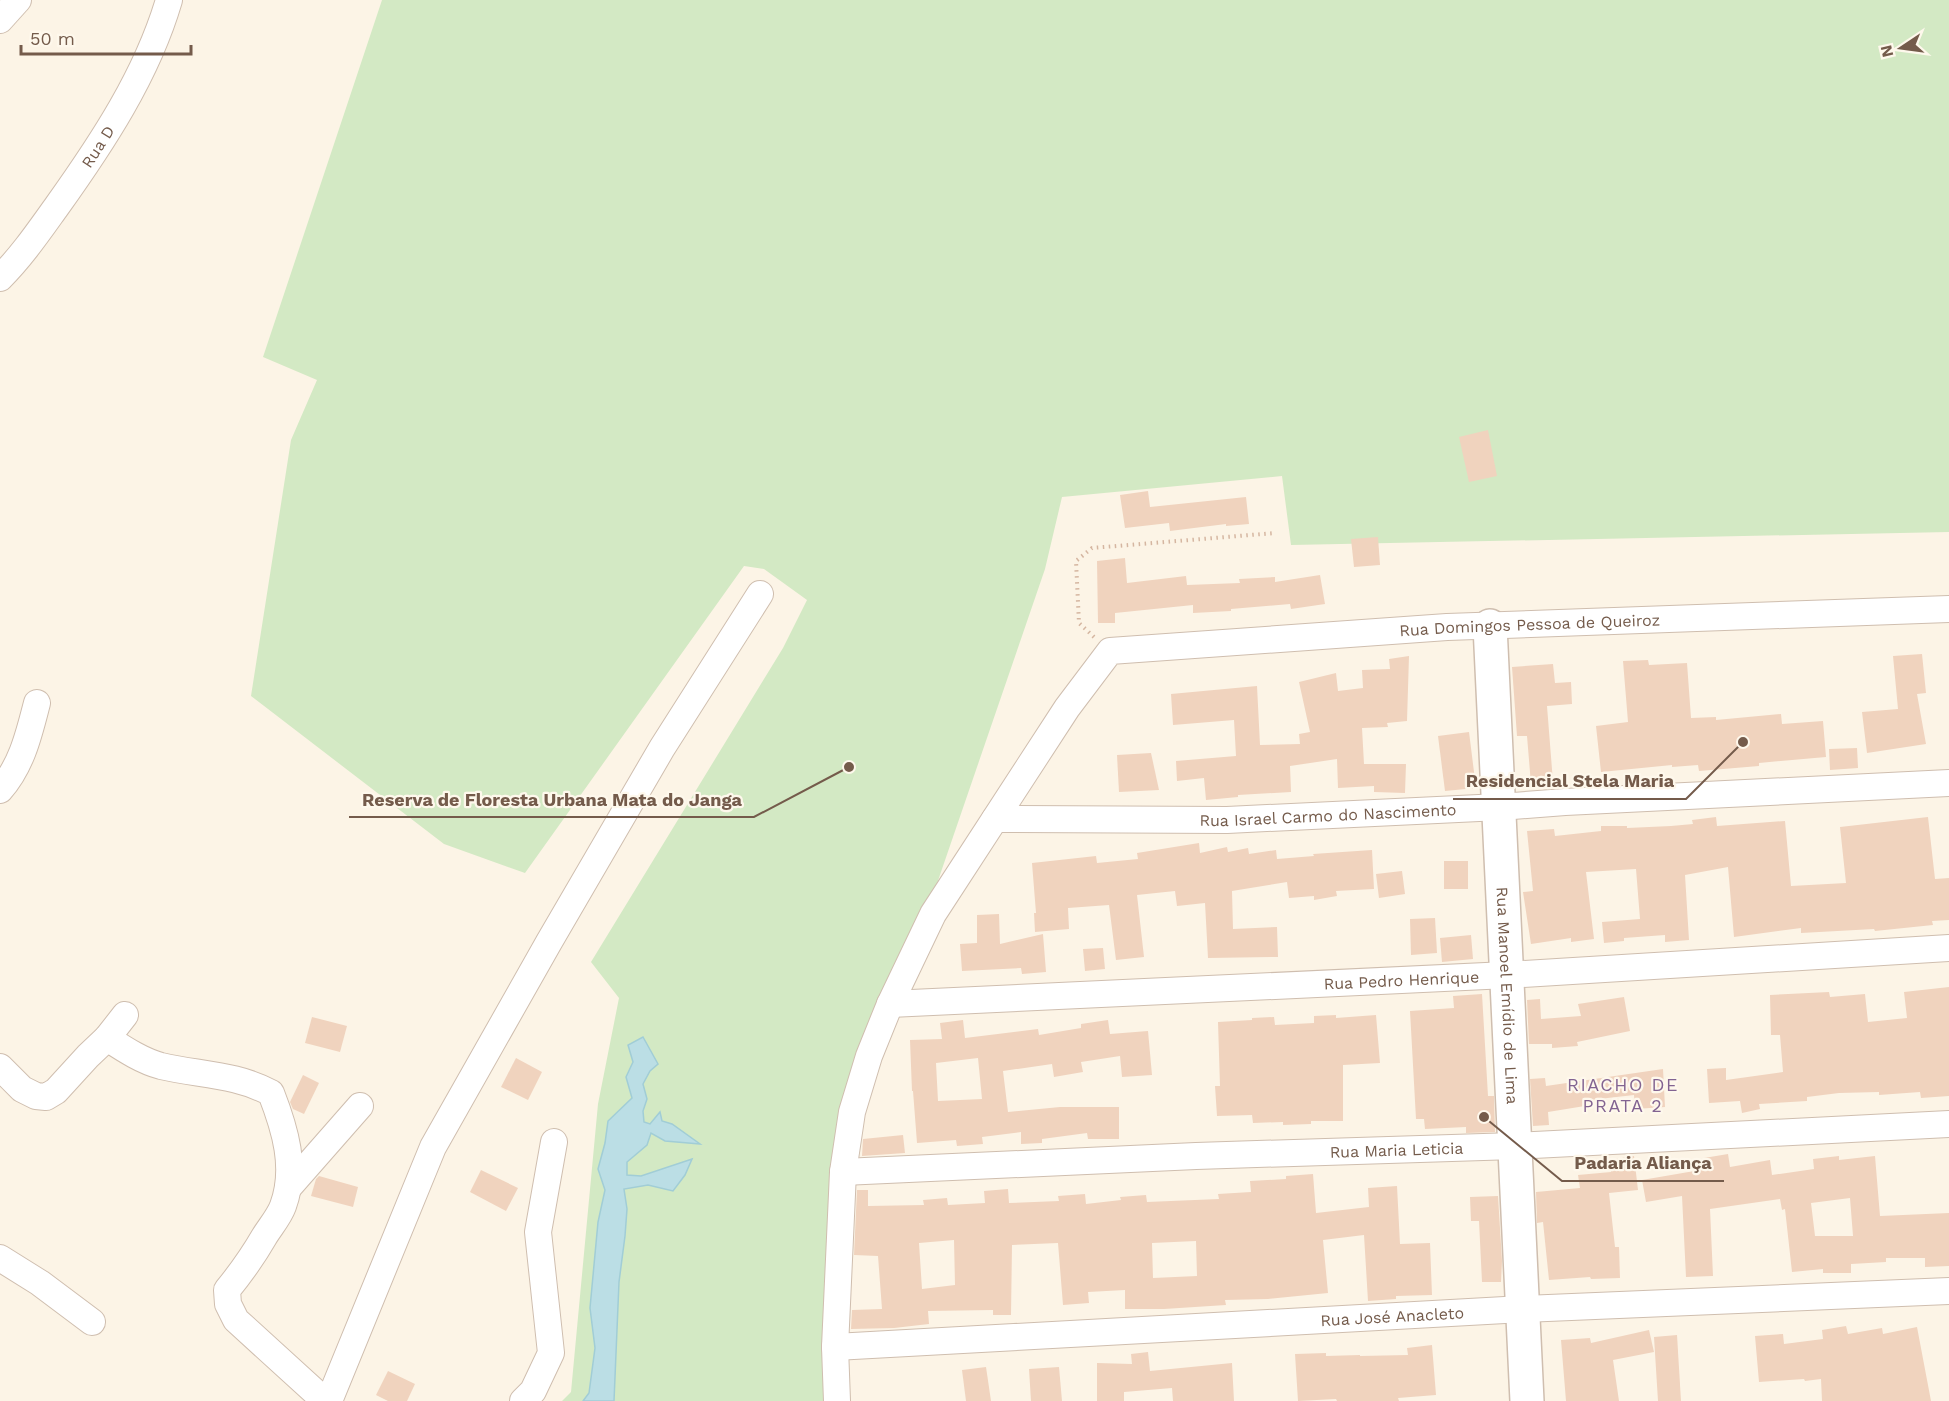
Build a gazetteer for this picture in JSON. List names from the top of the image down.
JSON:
{
  "streets": {
    "street": [
      "Rua D",
      "Rua Domingos Pessoa de Queiroz",
      "Rua Israel Carmo do Nascimento",
      "Rua Pedro Henrique",
      "Rua Manoel Emídio de Lima",
      "Rua Maria Leticia",
      "Rua José Anacleto"
    ]
  },
  "crossings": [
    ["Rua Domingos Pessoa de Queiroz", "Rua Manoel Emídio de Lima"],
    ["Rua Israel Carmo do Nascimento", "Rua Manoel Emídio de Lima"],
    ["Rua Pedro Henrique", "Rua Manoel Emídio de Lima"],
    ["Rua Manoel Emídio de Lima", "Rua Maria Leticia"],
    ["Rua Manoel Emídio de Lima", "Rua José Anacleto"]
  ],
  "districts": ["RIACHO DE PRATA 2"],
  "places": ["Residencial Stela Maria", "Reserva de Floresta Urbana Mata do Janga", "Padaria Aliança"],
  "scale_bar": "50 m",
  "north": "left"
}
